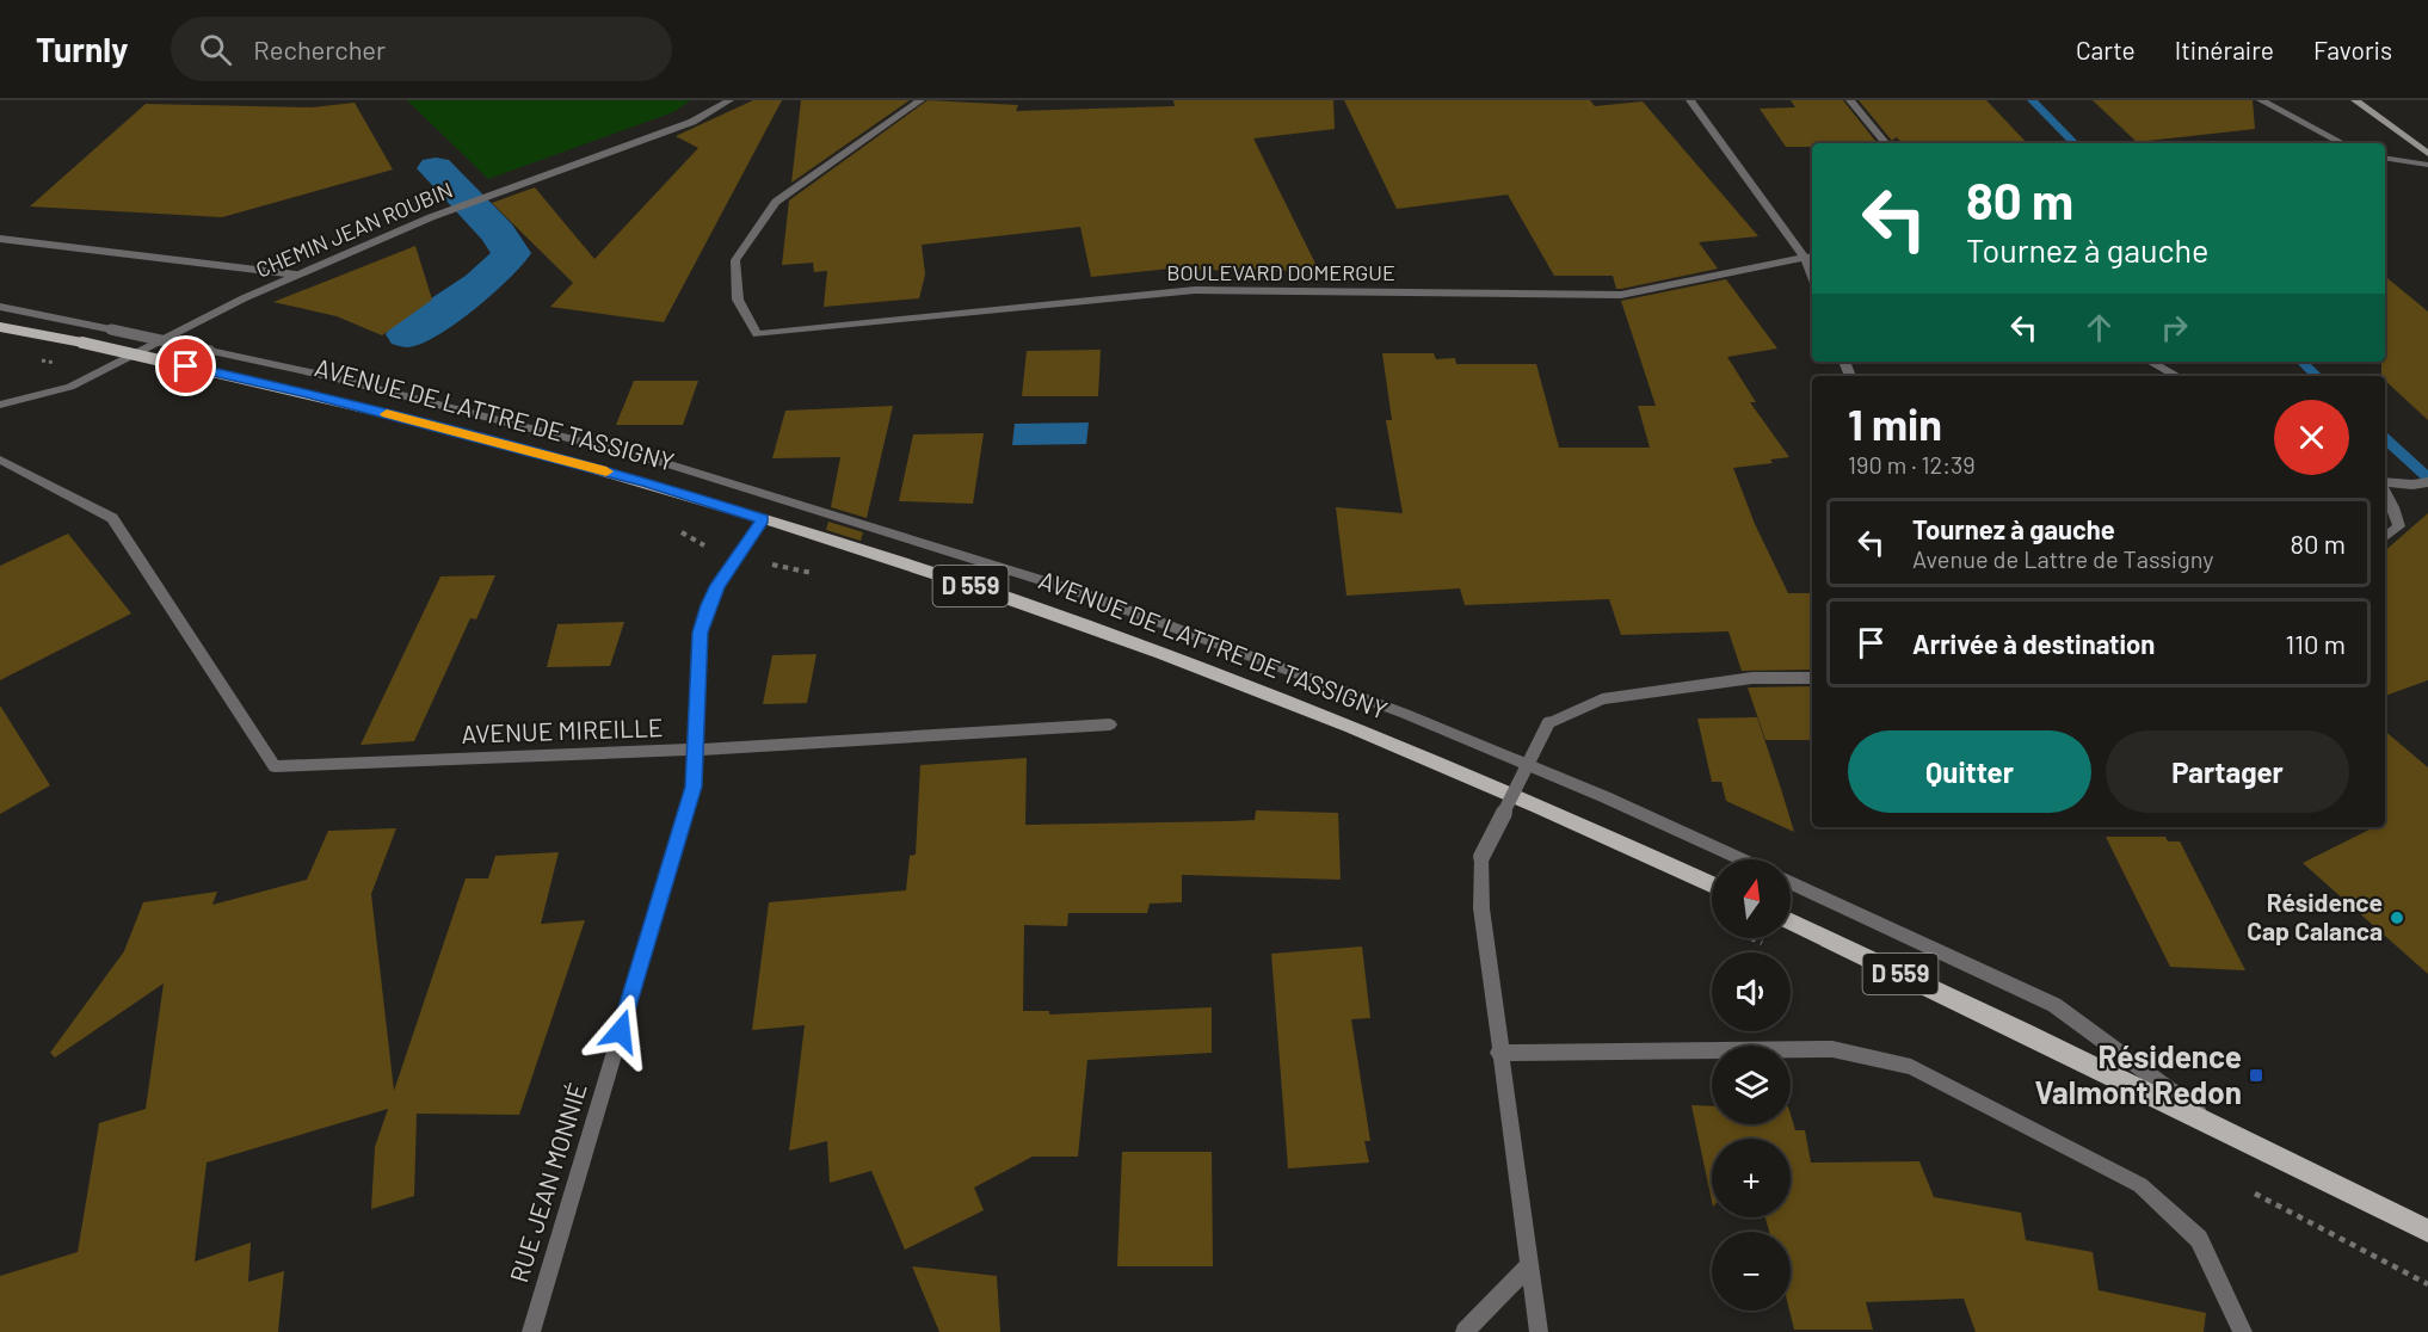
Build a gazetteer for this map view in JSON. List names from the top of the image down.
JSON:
{
  "streets": {
    "main road": ["AVENUE DE LATTRE DE TASSIGNY", "D 559"],
    "street": [
      "CHEMIN JEAN ROUBIN",
      "BOULEVARD DOMERGUE",
      "AVENUE MIREILLE",
      "RUE JEAN MONNIÉ"
    ]
  },
  "crossings": [
    ["AVENUE DE LATTRE DE TASSIGNY", "RUE JEAN MONNIÉ"],
    ["AVENUE MIREILLE", "RUE JEAN MONNIÉ"]
  ],
  "places": {
    "other": ["Résidence Cap Calanca"],
    "transit": ["Résidence Valmont Redon"]
  },
  "north": "top",
  "page": {
    "header": "Turnly",
    "search": "Rechercher",
    "nav": ["Carte", "Itinéraire", "Favoris"],
    "turn": ["80 m", "Tournez à gauche"],
    "heading": ["1 min", "190 m · 12:39"],
    "list": [
      {
        "name": "Tournez à gauche",
        "note": "Avenue de Lattre de Tassigny",
        "value": "80 m"
      },
      {
        "name": "Arrivée à destination",
        "value": "110 m"
      }
    ],
    "buttons": ["Quitter", "Partager"],
    "map_buttons": ["+", "−"]
  }
}
